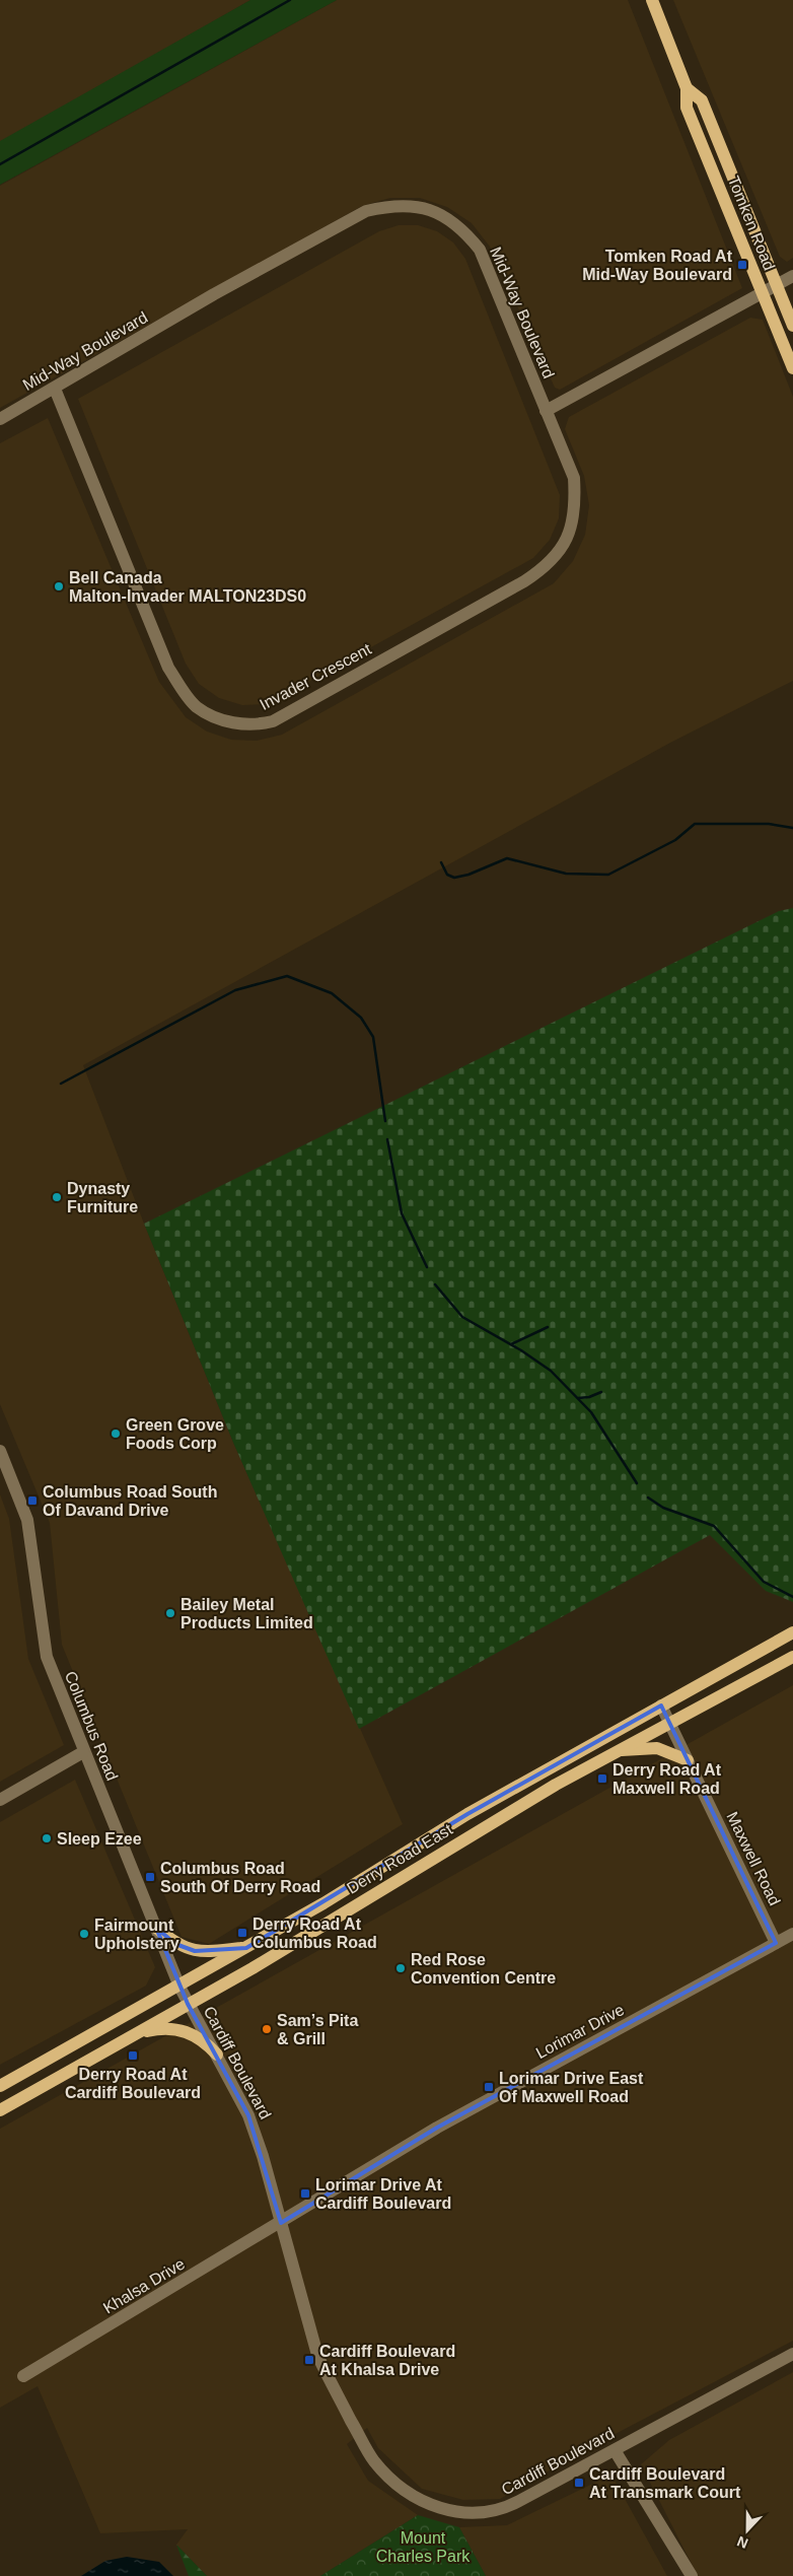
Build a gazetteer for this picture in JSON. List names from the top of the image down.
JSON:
{
  "streets": {
    "main road": ["Tomken Road", "Derry Road East"],
    "street": [
      "Mid-Way Boulevard",
      "Invader Crescent",
      "Columbus Road",
      "Maxwell Road",
      "Lorimar Drive",
      "Cardiff Boulevard",
      "Khalsa Drive"
    ]
  },
  "crossings": [
    ["Mid-Way Boulevard", "Invader Crescent"],
    ["Columbus Road", "Derry Road East"],
    ["Columbus Road", "Cardiff Boulevard"],
    ["Derry Road East", "Maxwell Road"],
    ["Derry Road East", "Cardiff Boulevard"],
    ["Maxwell Road", "Lorimar Drive"],
    ["Lorimar Drive", "Cardiff Boulevard"],
    ["Lorimar Drive", "Khalsa Drive"],
    ["Cardiff Boulevard", "Khalsa Drive"]
  ],
  "parks": ["Mount Charles Park"],
  "places": {
    "transit": [
      "Tomken Road At Mid-Way Boulevard",
      "Columbus Road South Of Davand Drive",
      "Derry Road At Maxwell Road",
      "Columbus Road South Of Derry Road",
      "Derry Road At Columbus Road",
      "Derry Road At Cardiff Boulevard",
      "Lorimar Drive East Of Maxwell Road",
      "Lorimar Drive At Cardiff Boulevard",
      "Cardiff Boulevard At Khalsa Drive",
      "Cardiff Boulevard At Transmark Court"
    ],
    "other": [
      "Bell Canada Malton-Invader MALTON23DS0",
      "Dynasty Furniture",
      "Green Grove Foods Corp",
      "Bailey Metal Products Limited",
      "Sleep Ezee",
      "Fairmount Upholstery",
      "Red Rose Convention Centre",
      "Sam’s Pita & Grill"
    ]
  },
  "north": "bottom"
}
